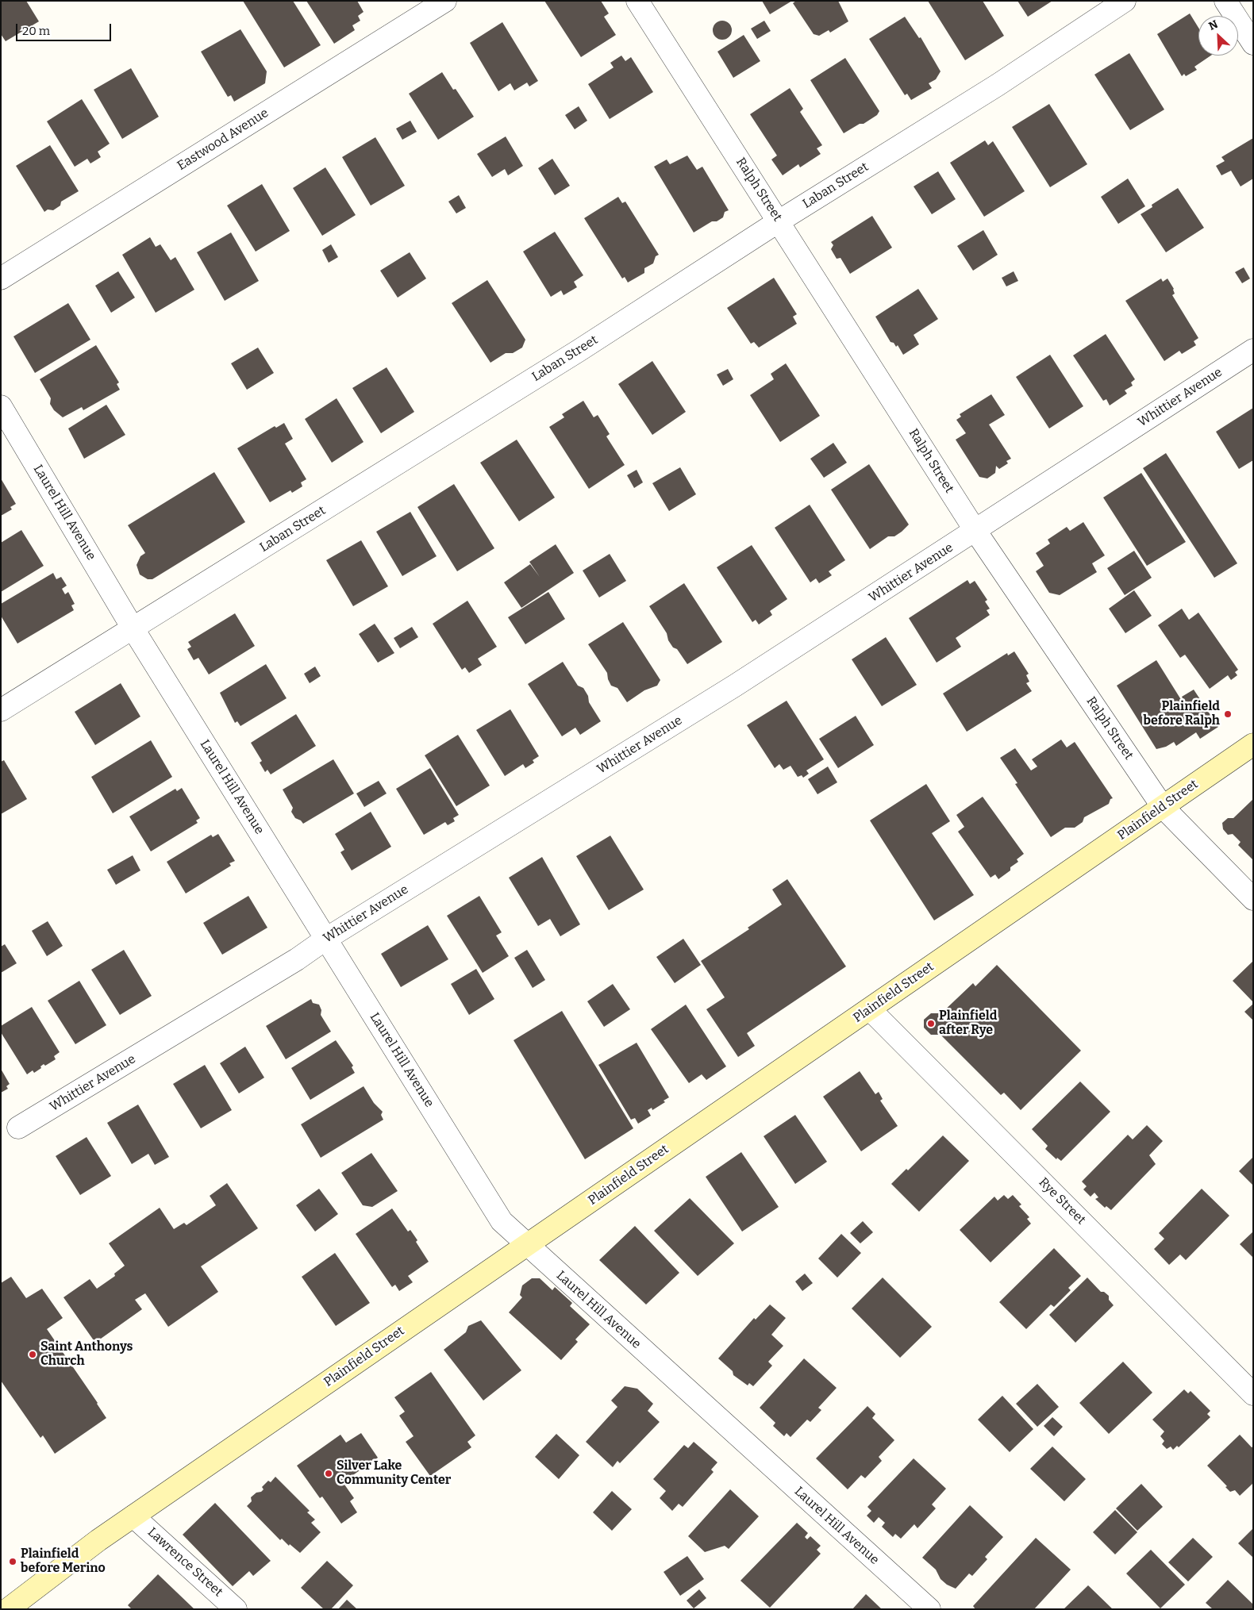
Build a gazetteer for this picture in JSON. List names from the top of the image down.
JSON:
{
  "streets": {
    "main road": ["Plainfield Street"],
    "street": [
      "Eastwood Avenue",
      "Laban Street",
      "Ralph Street",
      "Whittier Avenue",
      "Laurel Hill Avenue",
      "Rye Street",
      "Lawrence Street"
    ]
  },
  "crossings": [
    ["Laban Street", "Ralph Street"],
    ["Laban Street", "Laurel Hill Avenue"],
    ["Ralph Street", "Whittier Avenue"],
    ["Ralph Street", "Plainfield Street"],
    ["Whittier Avenue", "Laurel Hill Avenue"],
    ["Laurel Hill Avenue", "Plainfield Street"],
    ["Plainfield Street", "Rye Street"],
    ["Plainfield Street", "Lawrence Street"]
  ],
  "places": [
    "Plainfield before Ralph",
    "Plainfield after Rye",
    "Saint Anthonys Church",
    "Silver Lake Community Center",
    "Plainfield before Merino"
  ],
  "scale_bar": "20 m",
  "north": "top left"
}
